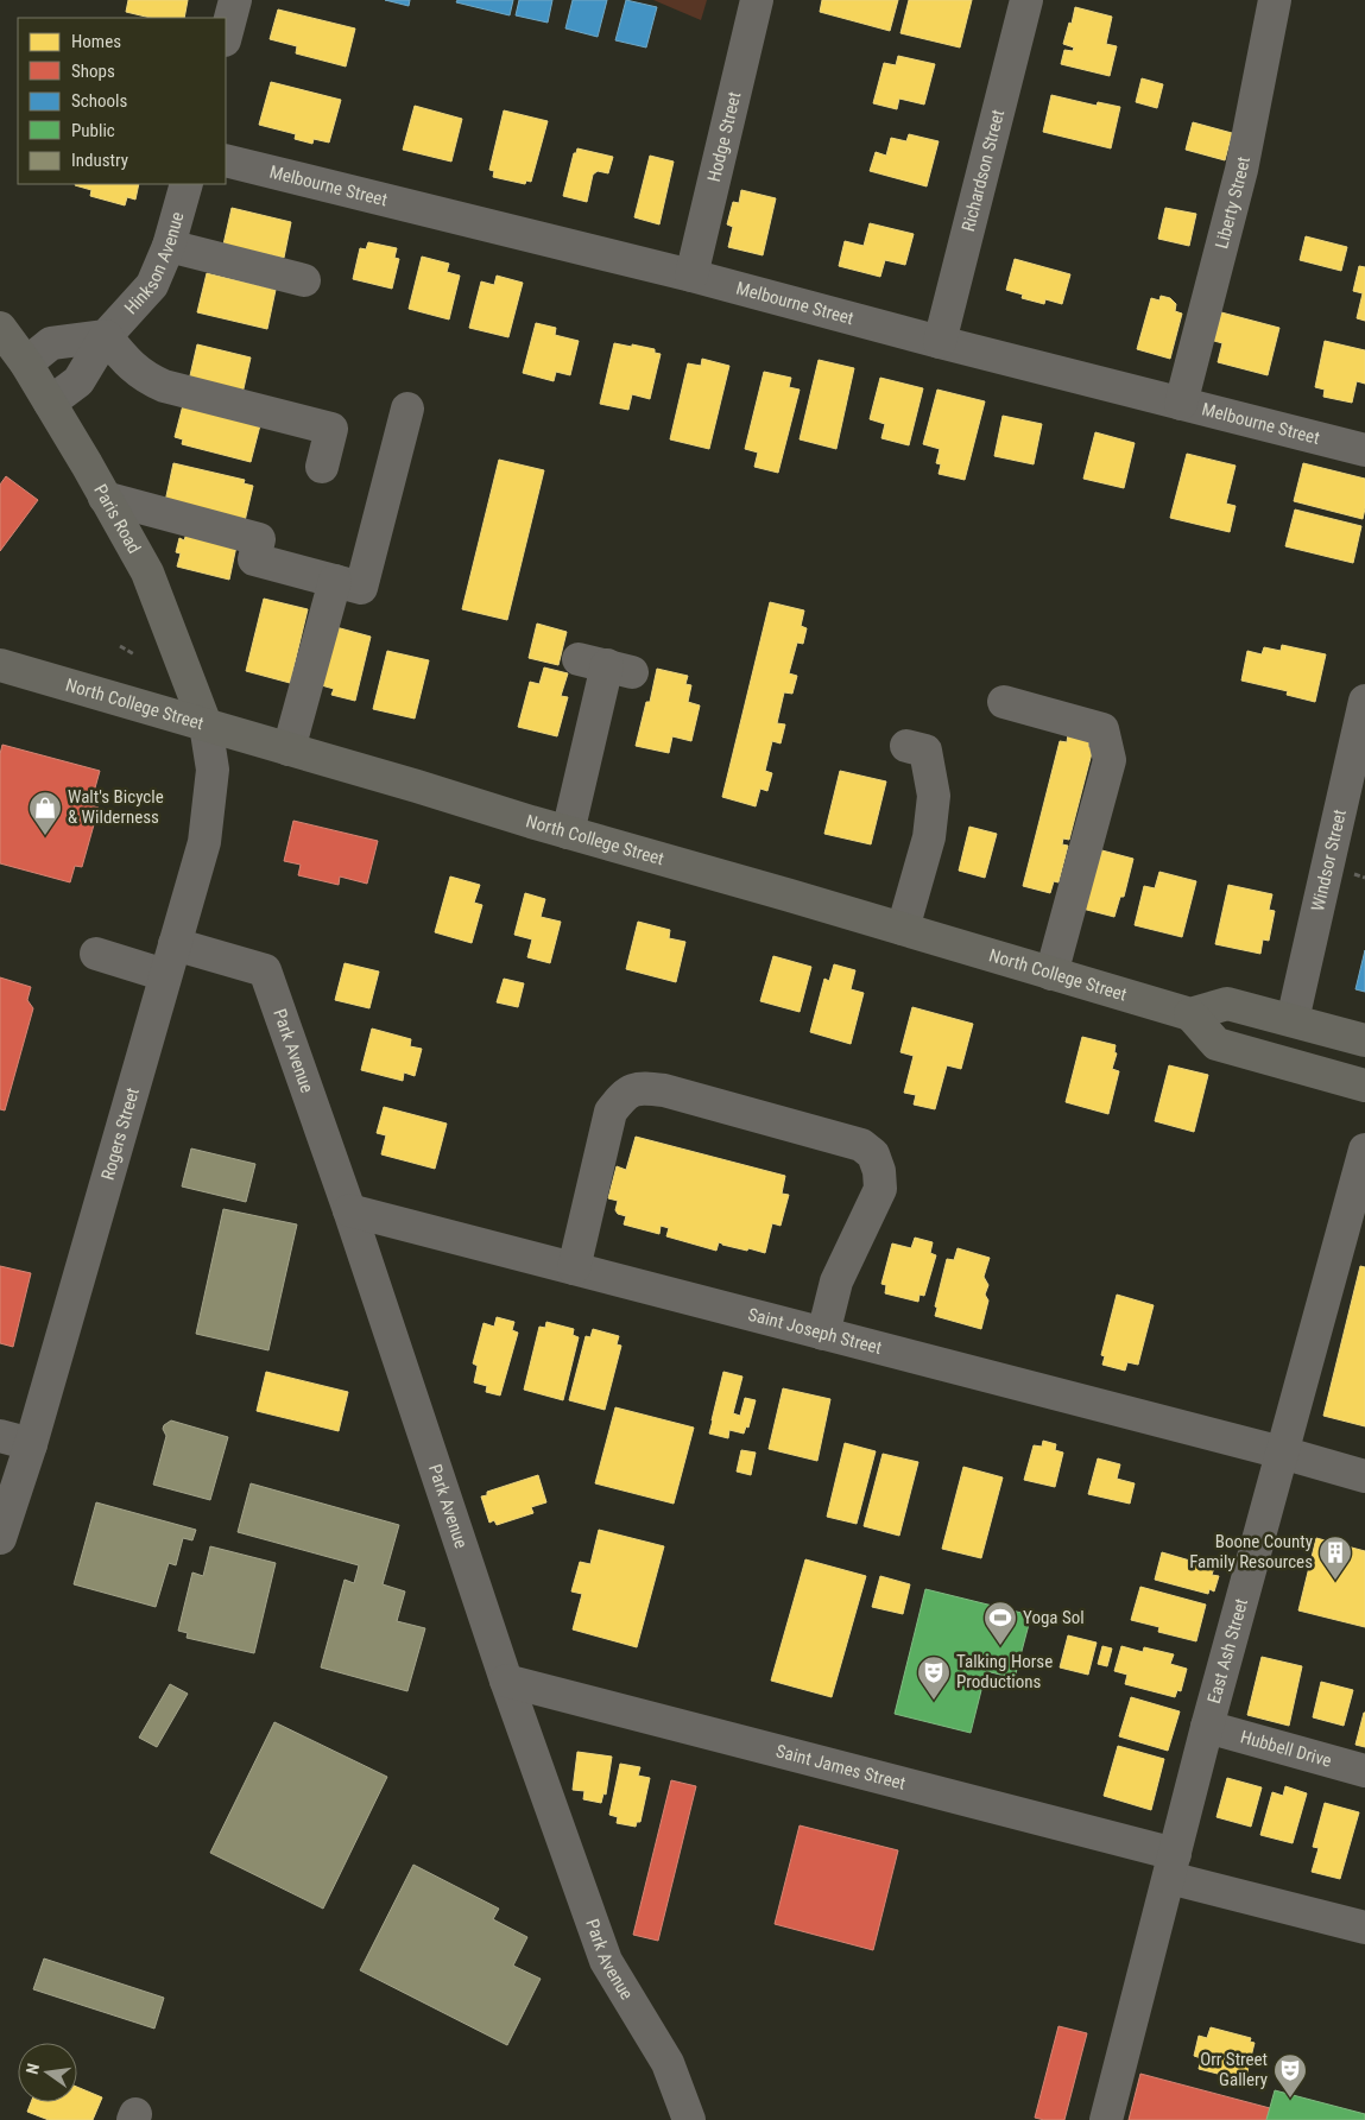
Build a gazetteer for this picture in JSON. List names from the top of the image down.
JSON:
{
  "streets": {
    "main road": ["Paris Road", "North College Street"],
    "street": [
      "Hodge Street",
      "Richardson Street",
      "Melbourne Street",
      "Liberty Street",
      "Hinkson Avenue",
      "Windsor Street",
      "Park Avenue",
      "Rogers Street",
      "Saint Joseph Street",
      "East Ash Street",
      "Hubbell Drive",
      "Saint James Street"
    ]
  },
  "crossings": [
    ["Hodge Street", "Melbourne Street"],
    ["Richardson Street", "Melbourne Street"],
    ["Melbourne Street", "Liberty Street"],
    ["Hinkson Avenue", "Paris Road"],
    ["Paris Road", "North College Street"],
    ["Paris Road", "Rogers Street"],
    ["North College Street", "Rogers Street"],
    ["Park Avenue", "Rogers Street"],
    ["Park Avenue", "Saint Joseph Street"],
    ["Park Avenue", "Saint James Street"],
    ["Saint Joseph Street", "East Ash Street"],
    ["East Ash Street", "Hubbell Drive"],
    ["East Ash Street", "Saint James Street"]
  ],
  "places": {
    "shop": ["Walt's Bicycle & Wilderness"],
    "building": ["Boone County Family Resources"],
    "sports": ["Yoga Sol"],
    "theatre": ["Talking Horse Productions", "Orr Street Gallery"]
  },
  "legend": [
    "Homes",
    "Shops",
    "Schools",
    "Public",
    "Industry"
  ],
  "north": "left"
}
